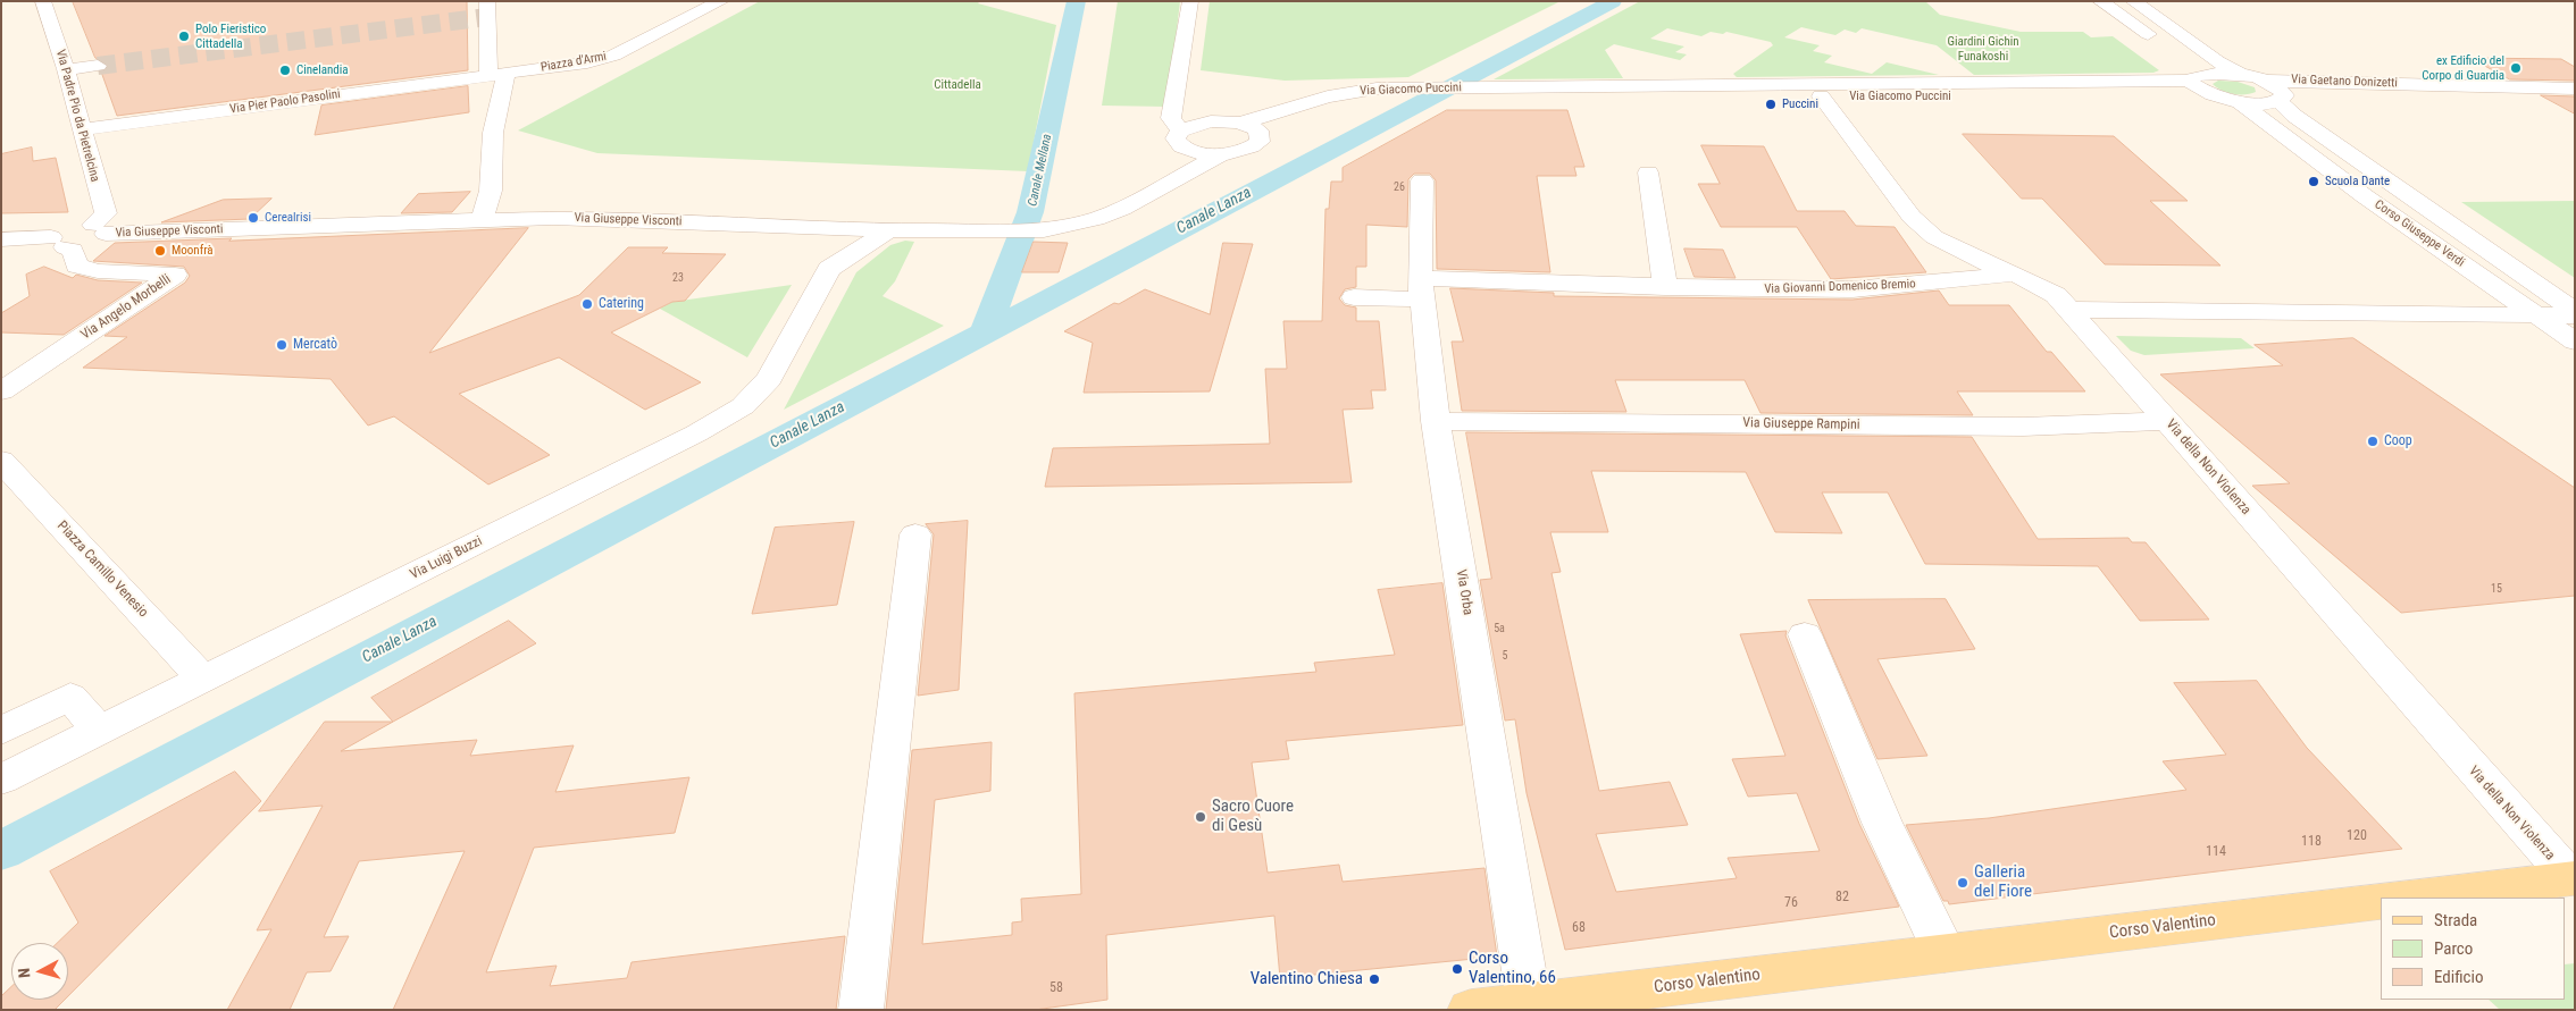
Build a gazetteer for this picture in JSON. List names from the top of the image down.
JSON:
{
  "streets": {
    "main road": ["Corso Valentino"],
    "street": [
      "Piazza d'Armi",
      "Via Gaetano Donizetti",
      "Via Giacomo Puccini",
      "Via Pier Paolo Pasolini",
      "Via Padre Pio da Pietrelcina",
      "Via Giuseppe Visconti",
      "Corso Giuseppe Verdi",
      "Via Giovanni Domenico Bremio",
      "Via Angelo Morbelli",
      "Via Giuseppe Rampini",
      "Via della Non Violenza",
      "Via Luigi Buzzi",
      "Piazza Camillo Venesio",
      "Via Orba"
    ]
  },
  "crossings": [
    ["Piazza d'Armi", "Via Pier Paolo Pasolini"],
    ["Via Gaetano Donizetti", "Via Giacomo Puccini"],
    ["Via Gaetano Donizetti", "Corso Giuseppe Verdi"],
    ["Via Giacomo Puccini", "Via Giuseppe Visconti"],
    ["Via Giacomo Puccini", "Corso Giuseppe Verdi"],
    ["Via Giacomo Puccini", "Via della Non Violenza"],
    ["Via Pier Paolo Pasolini", "Via Padre Pio da Pietrelcina"],
    ["Via Padre Pio da Pietrelcina", "Via Giuseppe Visconti"],
    ["Via Giuseppe Visconti", "Via Angelo Morbelli"],
    ["Via Giuseppe Visconti", "Via Luigi Buzzi"],
    ["Via Giovanni Domenico Bremio", "Via della Non Violenza"],
    ["Via Giovanni Domenico Bremio", "Via Orba"],
    ["Via Giuseppe Rampini", "Via della Non Violenza"],
    ["Via Giuseppe Rampini", "Via Orba"],
    ["Via Luigi Buzzi", "Piazza Camillo Venesio"],
    ["Via Orba", "Corso Valentino"]
  ],
  "water": ["Canale Mellana", "Canale Lanza"],
  "parks": ["Giardini Gichin Funakoshi", "Cittadella"],
  "places": [
    "Polo Fieristico Cittadella",
    "ex Edificio del Corpo di Guardia",
    "Cinelandia",
    "Puccini",
    "Scuola Dante",
    "Cerealrisi",
    "Moonfrà",
    "Catering",
    "Mercatò",
    "Coop",
    "Sacro Cuore di Gesù",
    "Galleria del Fiore",
    "Corso Valentino, 66",
    "Valentino Chiesa"
  ],
  "house_numbers": [
    "26",
    "23",
    "15",
    "5a",
    "5",
    "120",
    "118",
    "114",
    "82",
    "76",
    "68",
    "58"
  ],
  "legend": ["Strada", "Parco", "Edificio"],
  "north": "left"
}
